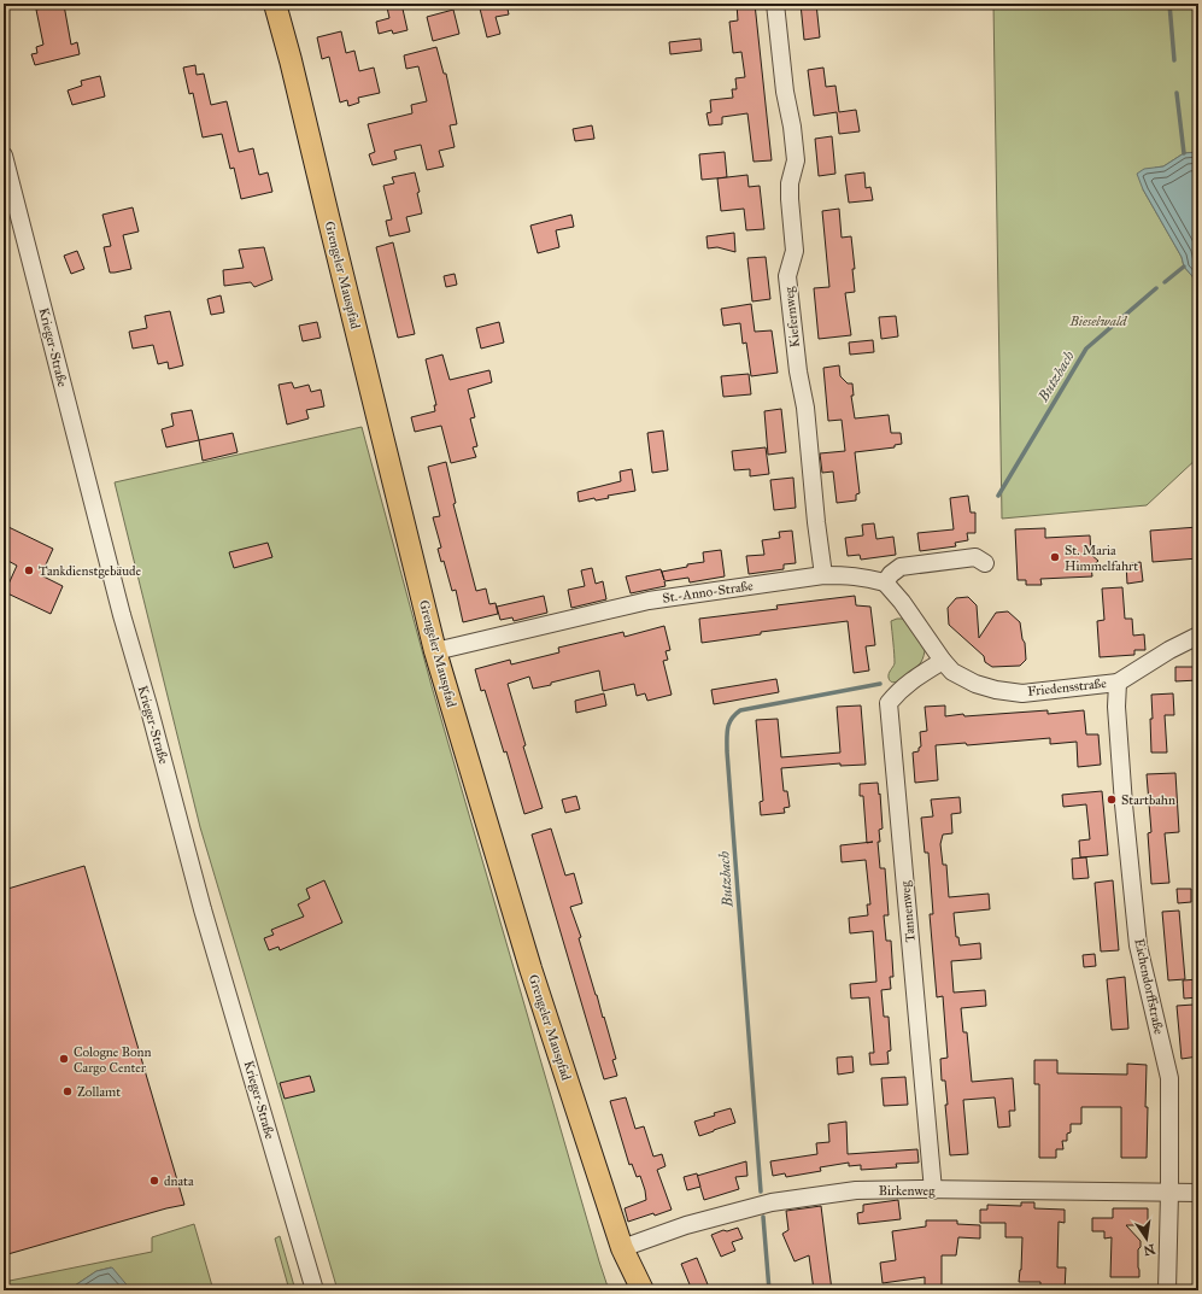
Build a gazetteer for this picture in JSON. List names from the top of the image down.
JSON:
{
  "streets": {
    "main road": ["Grengeler Mauspfad"],
    "street": [
      "Kiefernweg",
      "Krieger-Straße",
      "St.-Anno-Straße",
      "Friedensstraße",
      "Tannenweg",
      "Eichendorffstraße",
      "Birkenweg"
    ]
  },
  "crossings": [
    ["Grengeler Mauspfad", "St.-Anno-Straße"],
    ["Grengeler Mauspfad", "Birkenweg"],
    ["Kiefernweg", "St.-Anno-Straße"],
    ["St.-Anno-Straße", "Friedensstraße"],
    ["Friedensstraße", "Tannenweg"],
    ["Friedensstraße", "Eichendorffstraße"],
    ["Tannenweg", "Birkenweg"],
    ["Eichendorffstraße", "Birkenweg"]
  ],
  "water": ["Butzbach"],
  "parks": ["Bieselwald"],
  "places": [
    "St. Maria Himmelfahrt",
    "Tankdienstgebäude",
    "Startbahn",
    "Cologne Bonn Cargo Center",
    "Zollamt",
    "dnata"
  ],
  "north": "bottom"
}
